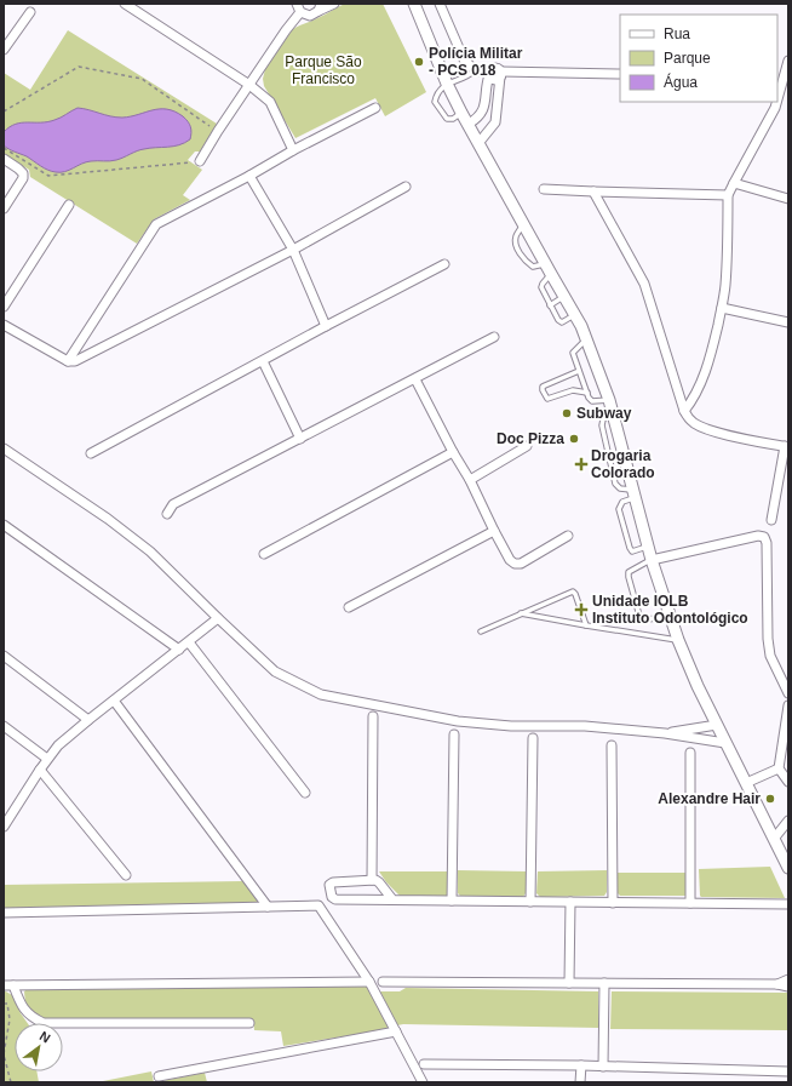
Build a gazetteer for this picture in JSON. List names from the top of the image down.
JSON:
{
  "parks": ["Parque São Francisco"],
  "places": {
    "other": [
      "Polícia Militar - PCS 018",
      "Subway",
      "Doc Pizza",
      "Alexandre Hair"
    ],
    "health": ["Drogaria Colorado", "Unidade IOLB Instituto Odontológico"]
  },
  "legend": ["Rua", "Parque", "Água"],
  "north": "top right"
}
